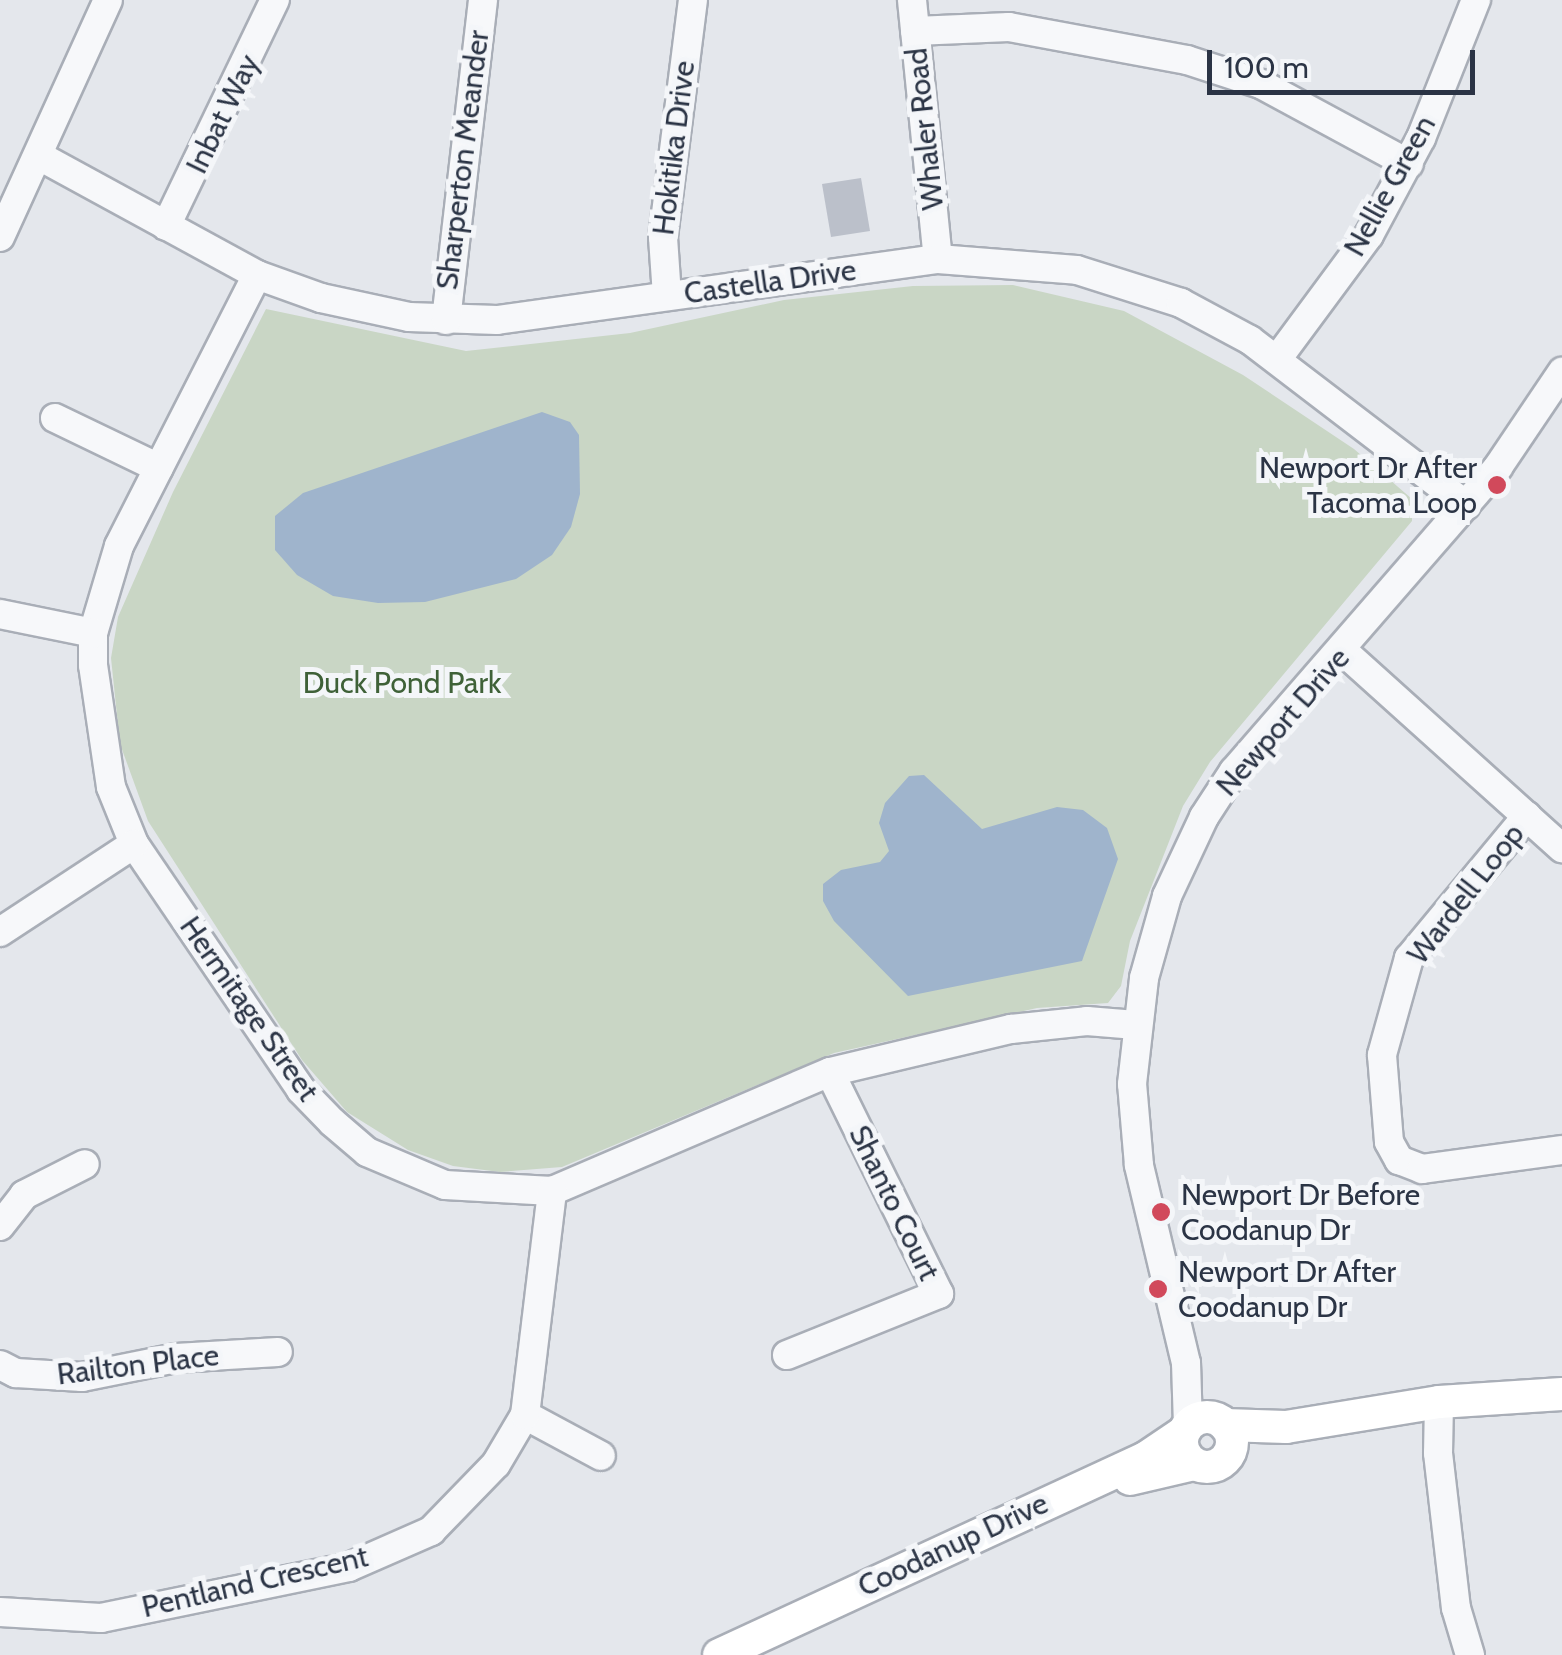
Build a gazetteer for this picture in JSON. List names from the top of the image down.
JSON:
{
  "streets": {
    "main road": ["Coodanup Drive"],
    "street": [
      "Inbat Way",
      "Whaler Road",
      "Hokitika Drive",
      "Sharperton Meander",
      "Nellie Green",
      "Castella Drive",
      "Newport Drive",
      "Wardell Loop",
      "Hermitage Street",
      "Shanto Court",
      "Railton Place",
      "Pentland Crescent"
    ]
  },
  "crossings": [
    ["Inbat Way", "Castella Drive"],
    ["Whaler Road", "Castella Drive"],
    ["Hokitika Drive", "Castella Drive"],
    ["Sharperton Meander", "Castella Drive"],
    ["Nellie Green", "Castella Drive"],
    ["Castella Drive", "Newport Drive"],
    ["Castella Drive", "Hermitage Street"],
    ["Newport Drive", "Wardell Loop"],
    ["Newport Drive", "Hermitage Street"],
    ["Newport Drive", "Coodanup Drive"],
    ["Hermitage Street", "Shanto Court"],
    ["Hermitage Street", "Pentland Crescent"]
  ],
  "parks": ["Duck Pond Park"],
  "places": ["Newport Dr After Tacoma Loop", "Newport Dr Before Coodanup Dr", "Newport Dr After Coodanup Dr"],
  "scale_bar": "100 m"
}
